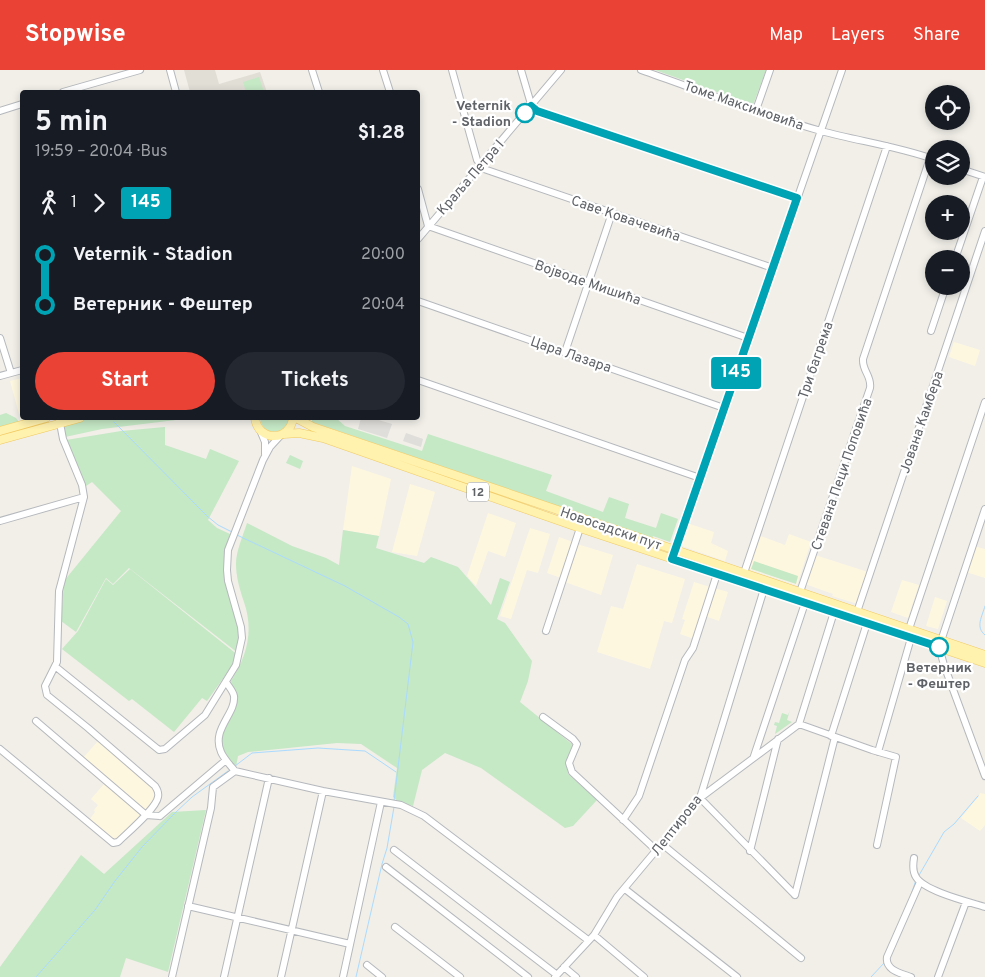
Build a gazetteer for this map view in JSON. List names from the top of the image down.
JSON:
{
  "streets": {
    "main road": ["12", "Новосадски пут"],
    "street": [
      "Томе Максимовића",
      "Краља Петра I",
      "Саве Ковачевића",
      "Војводе Мишића",
      "Цара Лазара",
      "Три багрема",
      "Јована Камбера",
      "Стевана Пеци Поповића",
      "Лептирова"
    ]
  },
  "crossings": [
    ["Томе Максимовића", "Три багрема"],
    ["Краља Петра I", "Саве Ковачевића"],
    ["Краља Петра I", "Војводе Мишића"],
    ["Три багрема", "Новосадски пут"],
    ["Јована Камбера", "Новосадски пут"],
    ["Стевана Пеци Поповића", "Новосадски пут"],
    ["12", "Новосадски пут"],
    ["Новосадски пут", "Лептирова"]
  ],
  "places": ["Veternik - Stadion", "Ветерник - Фештер"],
  "lines": ["bus line 145"],
  "page": {
    "header": "Stopwise",
    "nav": ["Map", "Layers", "Share"],
    "on_map": "145",
    "map_buttons": ["+", "−"],
    "heading": ["5 min", "19:59 – 20:04 · Bus", "$1.28"],
    "legs": ["1", "145"],
    "list": [
      {
        "name": "Veternik - Stadion",
        "value": "20:00"
      },
      {
        "name": "Ветерник - Фештер",
        "value": "20:04"
      }
    ],
    "buttons": ["Start", "Tickets"]
  }
}
